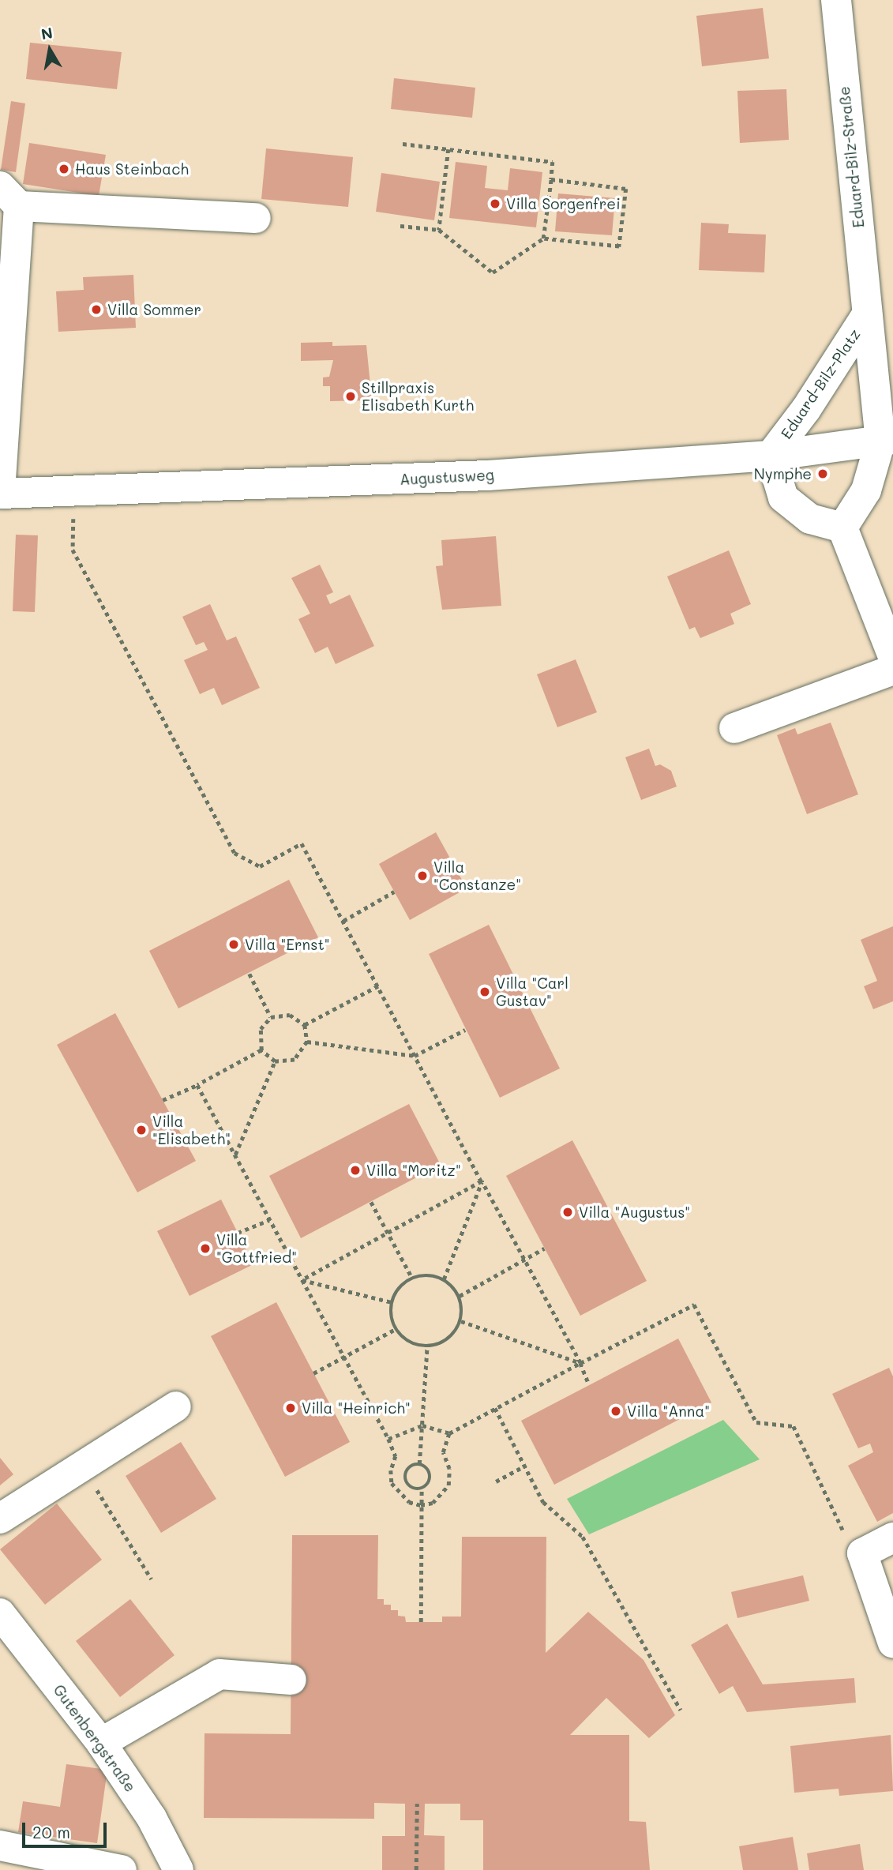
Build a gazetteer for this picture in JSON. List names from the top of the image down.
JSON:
{
  "streets": {
    "street": [
      "Eduard-Bilz-Straße",
      "Eduard-Bilz-Platz",
      "Augustusweg",
      "Gutenbergstraße"
    ]
  },
  "crossings": [
    ["Eduard-Bilz-Straße", "Eduard-Bilz-Platz"],
    ["Eduard-Bilz-Platz", "Augustusweg"]
  ],
  "places": [
    "Haus Steinbach",
    "Villa Sorgenfrei",
    "Villa Sommer",
    "Stillpraxis Elisabeth Kurth",
    "Nymphe",
    "Villa \"Constanze\"",
    "Villa \"Ernst\"",
    "Villa \"Carl Gustav\"",
    "Villa \"Elisabeth\"",
    "Villa \"Moritz\"",
    "Villa \"Augustus\"",
    "Villa \"Gottfried\"",
    "Villa \"Heinrich\"",
    "Villa \"Anna\""
  ],
  "scale_bar": "20 m",
  "north": "top"
}
